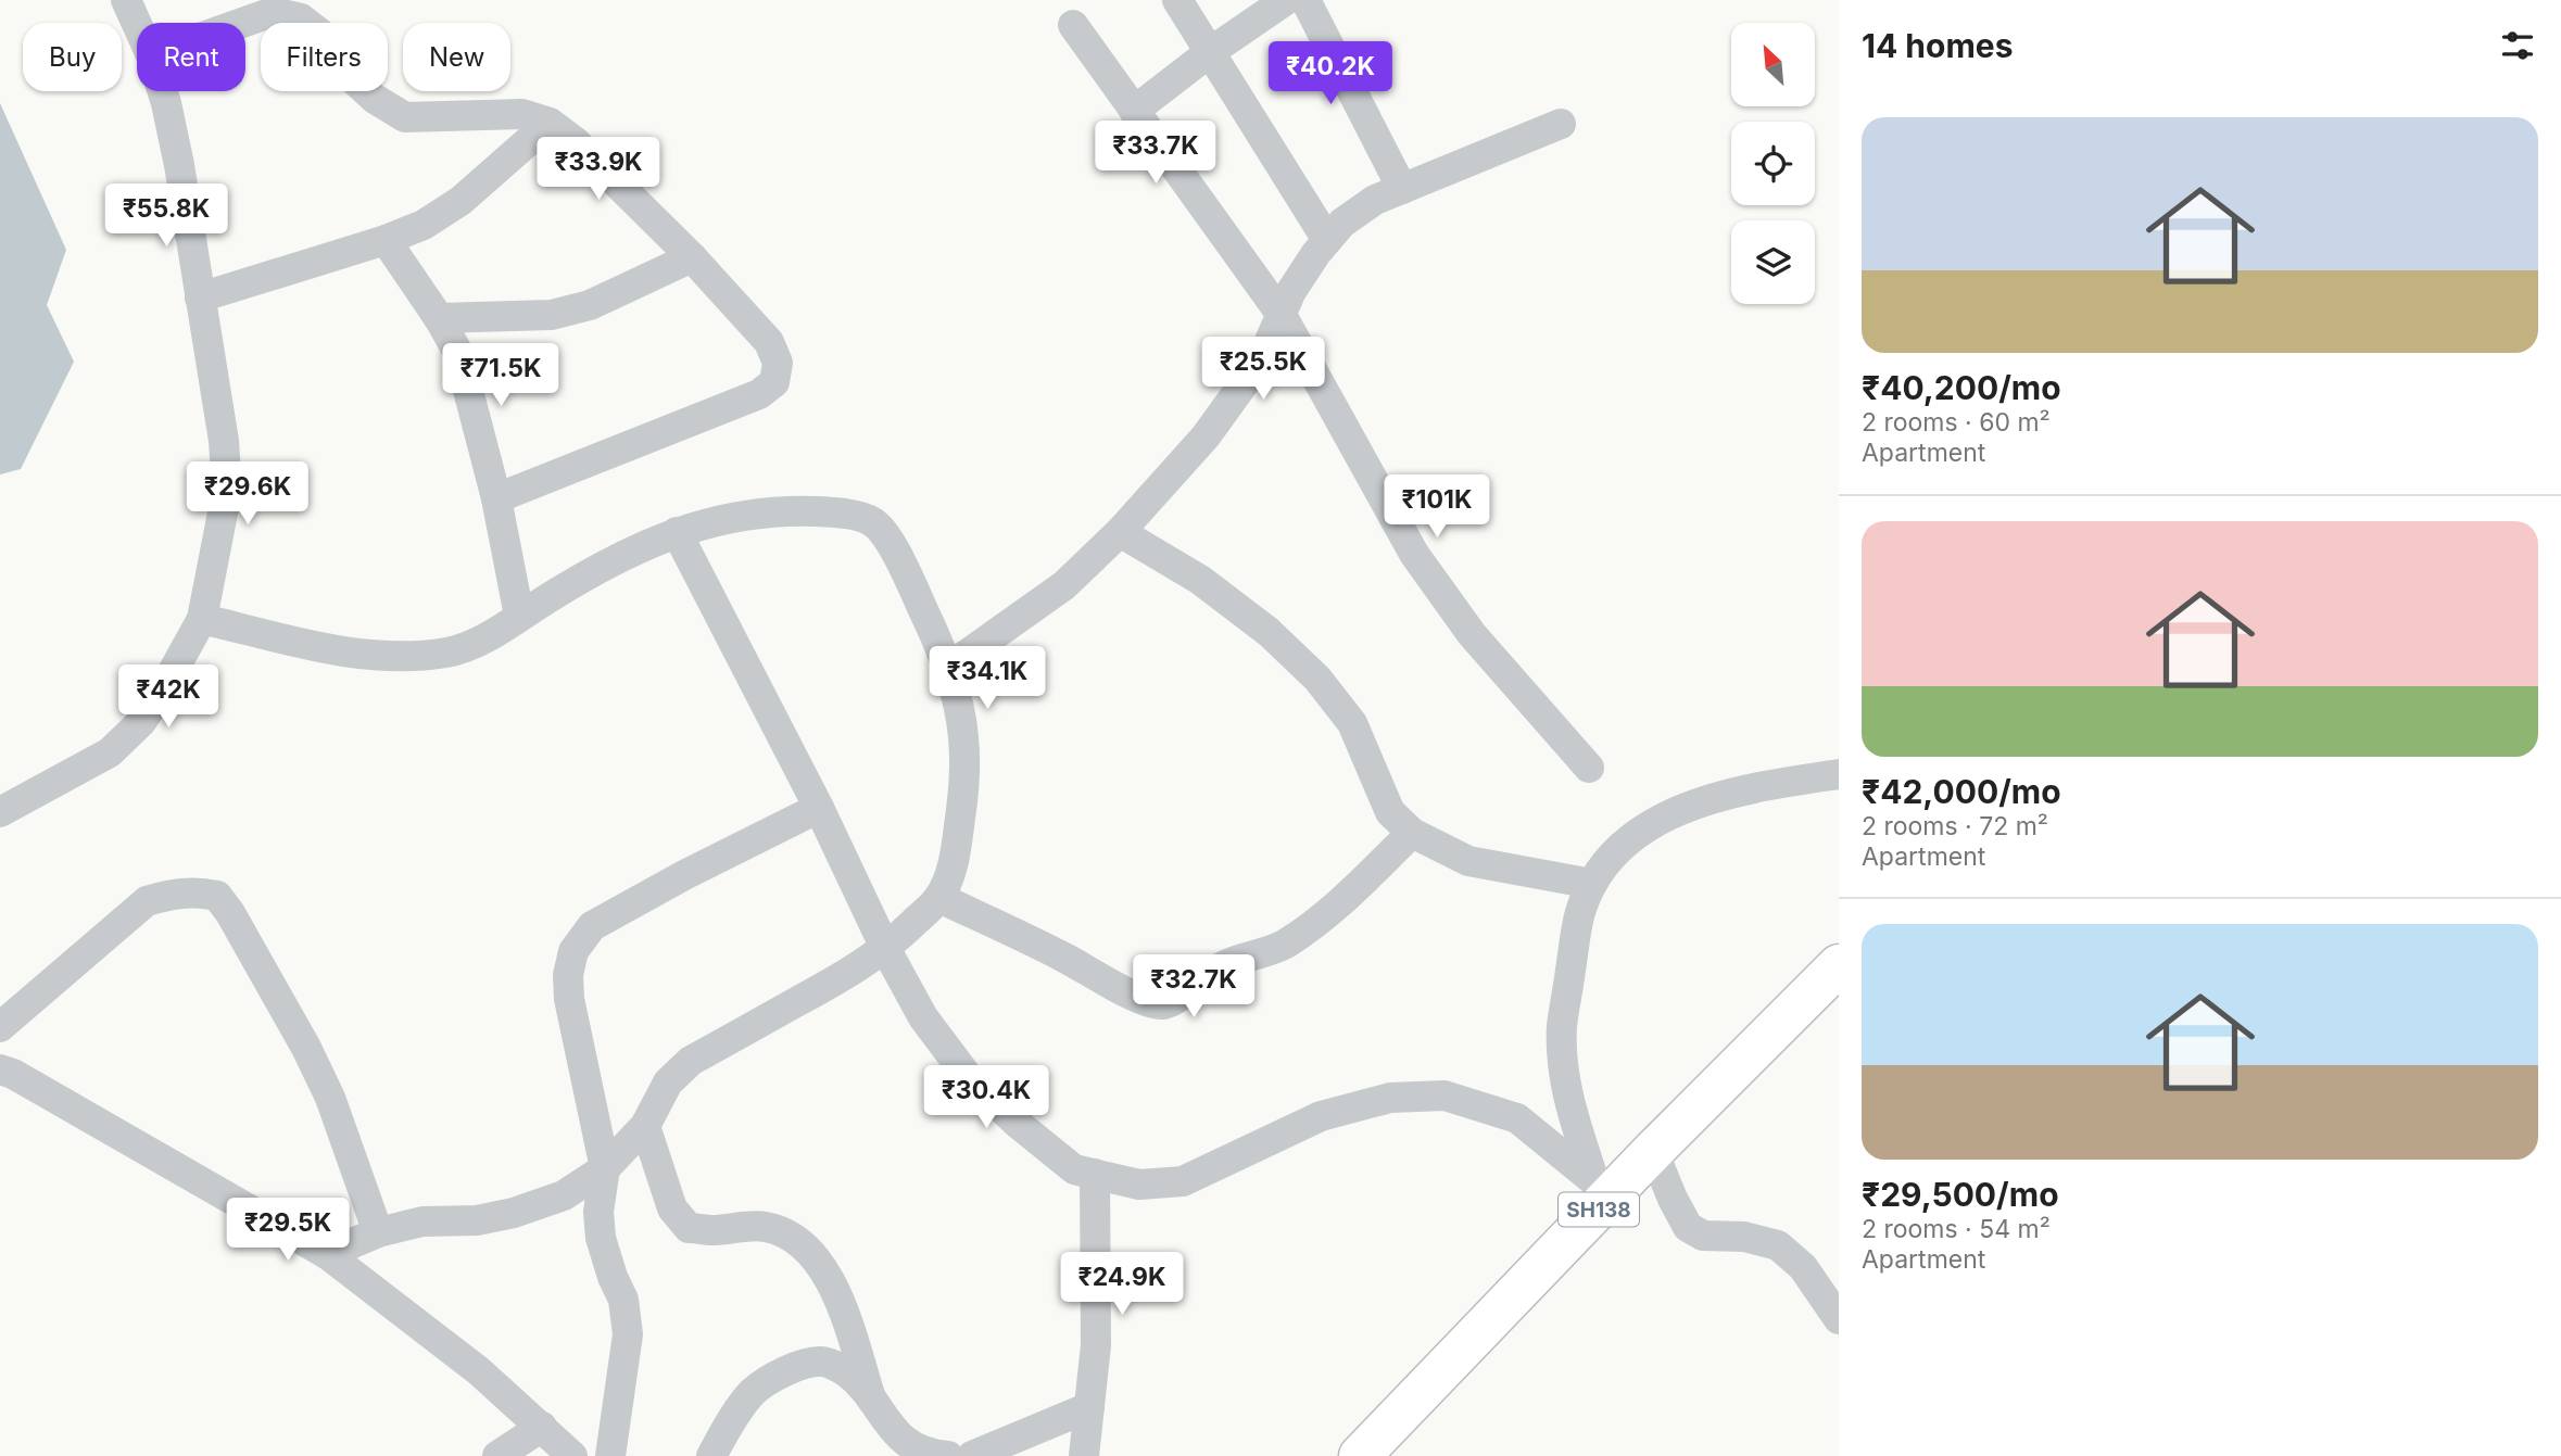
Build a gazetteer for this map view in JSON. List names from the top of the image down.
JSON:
{
  "streets": {
    "main road": ["SH138"]
  },
  "north": "top left",
  "page": {
    "heading": "14 homes",
    "chip": [
      "Buy",
      "Rent",
      "Filters",
      "New"
    ],
    "price": [
      "₹40.2K",
      "₹33.7K",
      "₹33.9K",
      "₹55.8K",
      "₹25.5K",
      "₹71.5K",
      "₹29.6K",
      "₹101K",
      "₹34.1K",
      "₹42K",
      "₹32.7K",
      "₹30.4K",
      "₹29.5K",
      "₹24.9K"
    ],
    "list": [
      {
        "name": "₹40,200/mo",
        "note": "2 rooms · 60 m² · Apartment"
      },
      {
        "name": "₹42,000/mo",
        "note": "2 rooms · 72 m² · Apartment"
      },
      {
        "name": "₹29,500/mo",
        "note": "2 rooms · 54 m² · Apartment"
      }
    ]
  }
}
